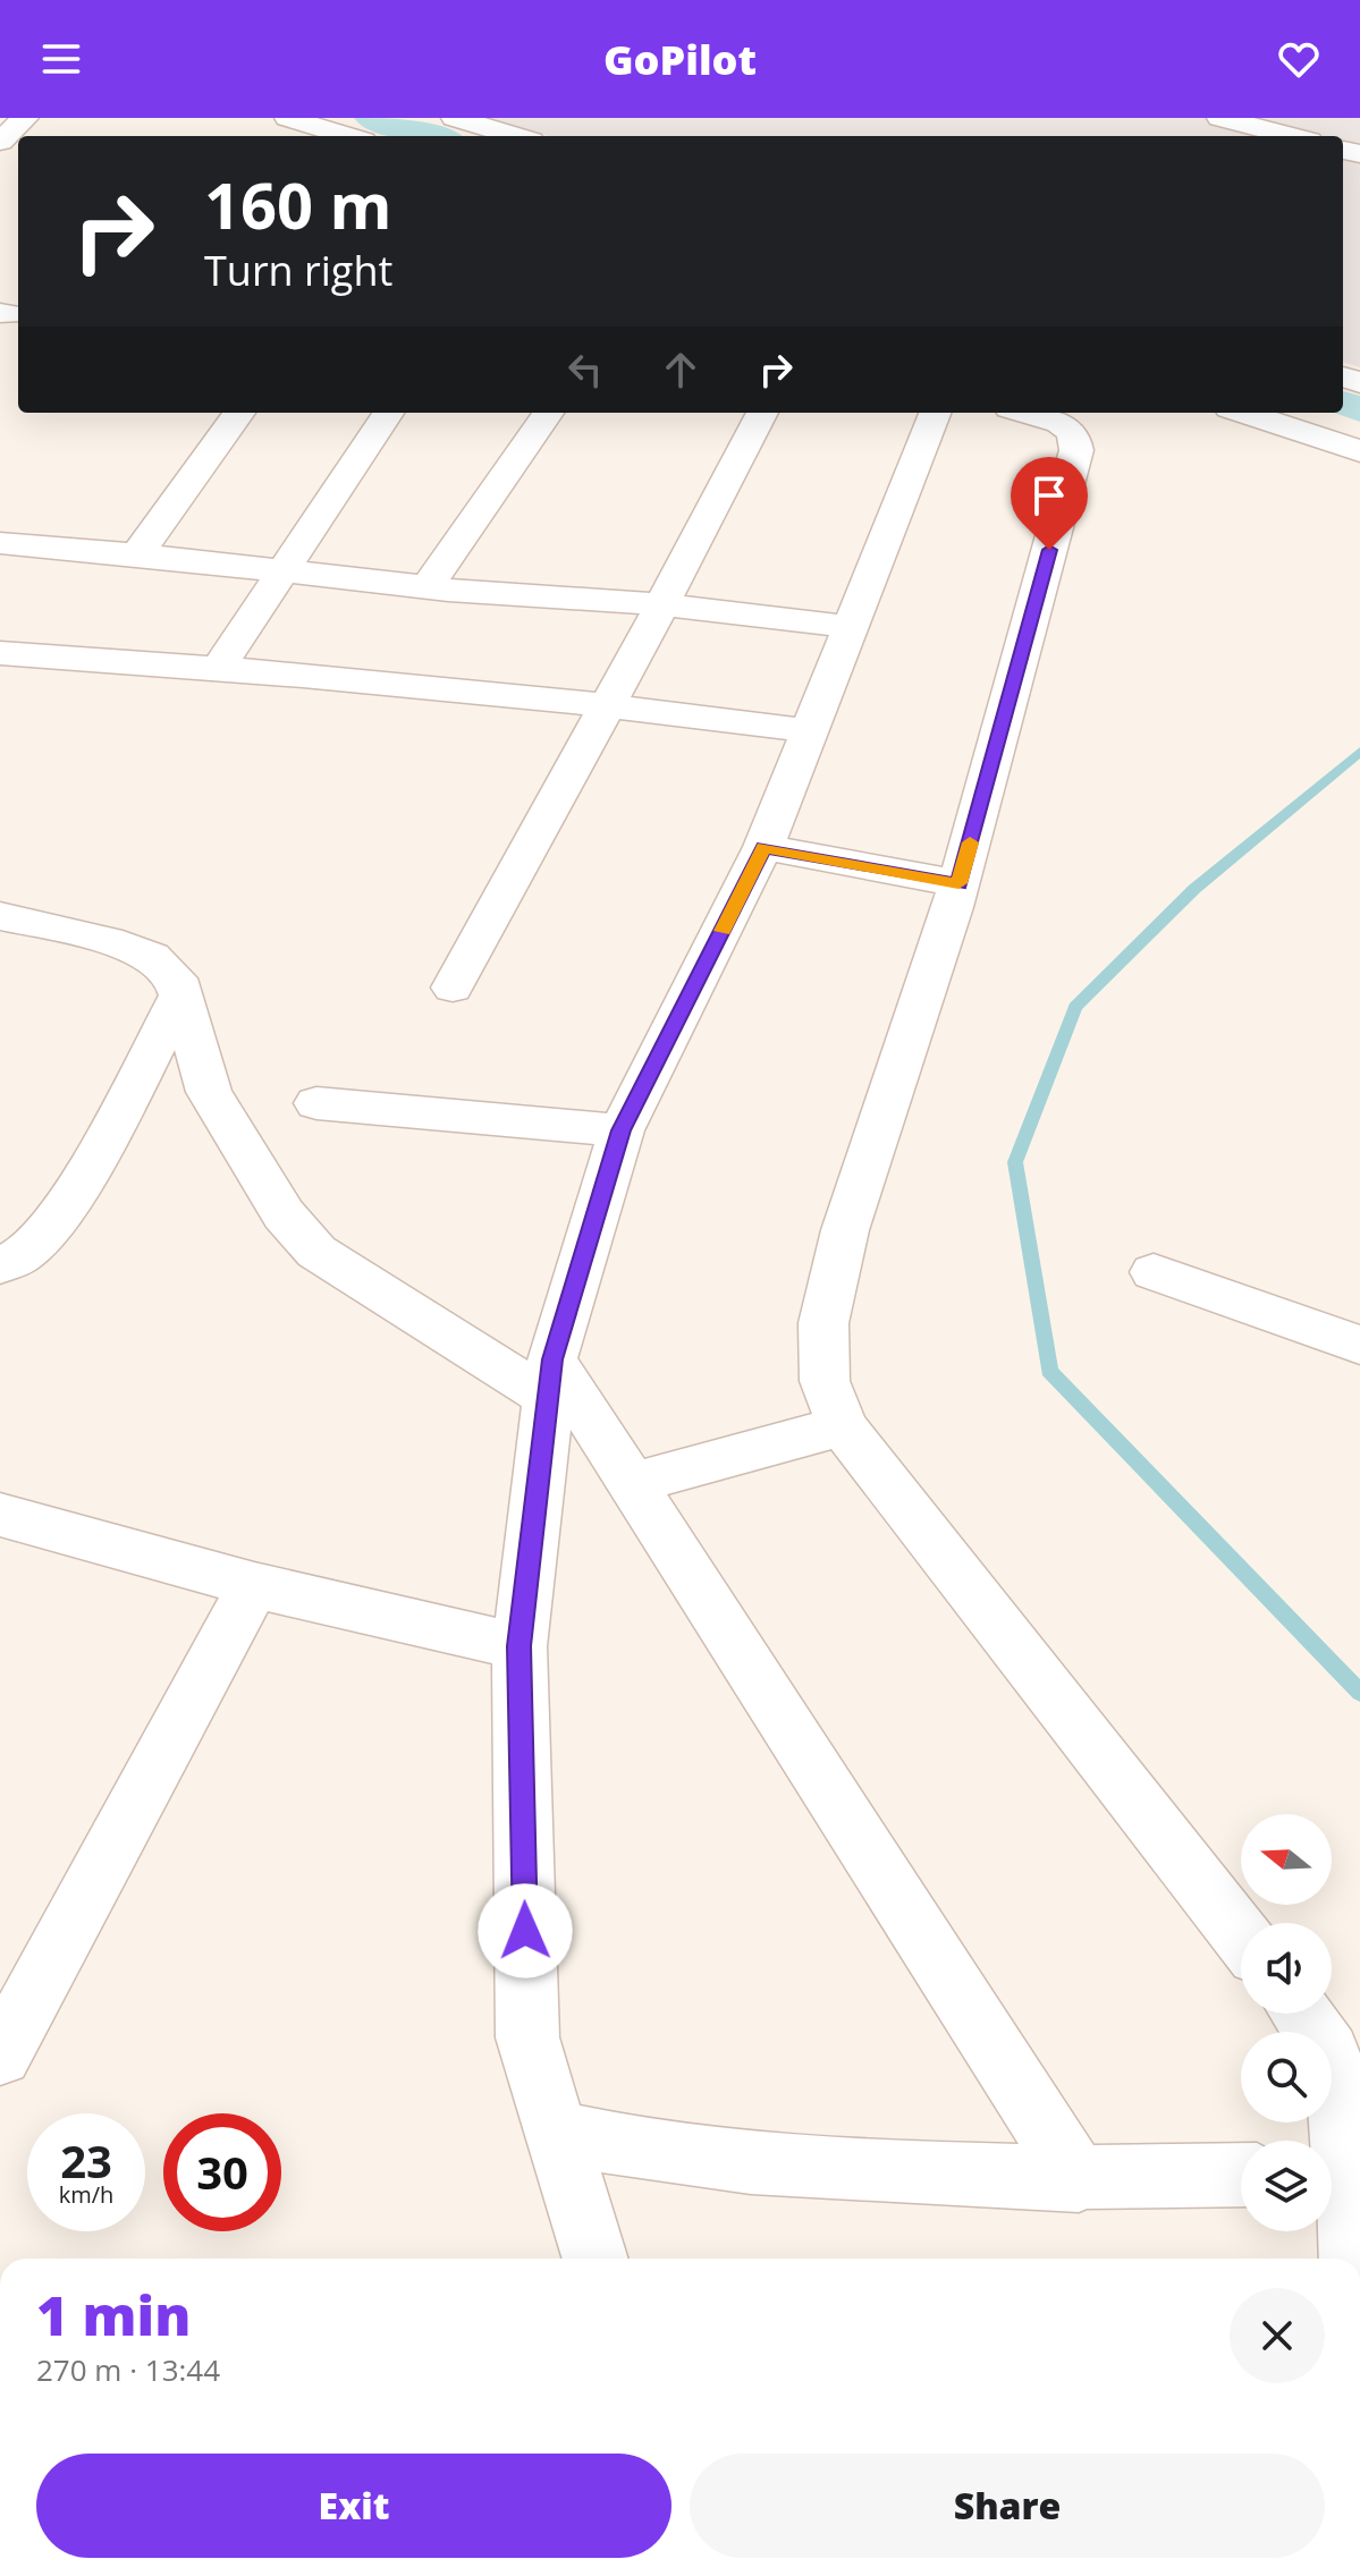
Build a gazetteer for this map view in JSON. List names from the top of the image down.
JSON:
{
  "north": "left",
  "page": {
    "header": "GoPilot",
    "turn": ["160 m", "Turn right"],
    "speed": "23 km/h",
    "limit": "30",
    "heading": ["1 min", "270 m · 13:44"],
    "buttons": ["Exit", "Share"]
  }
}
